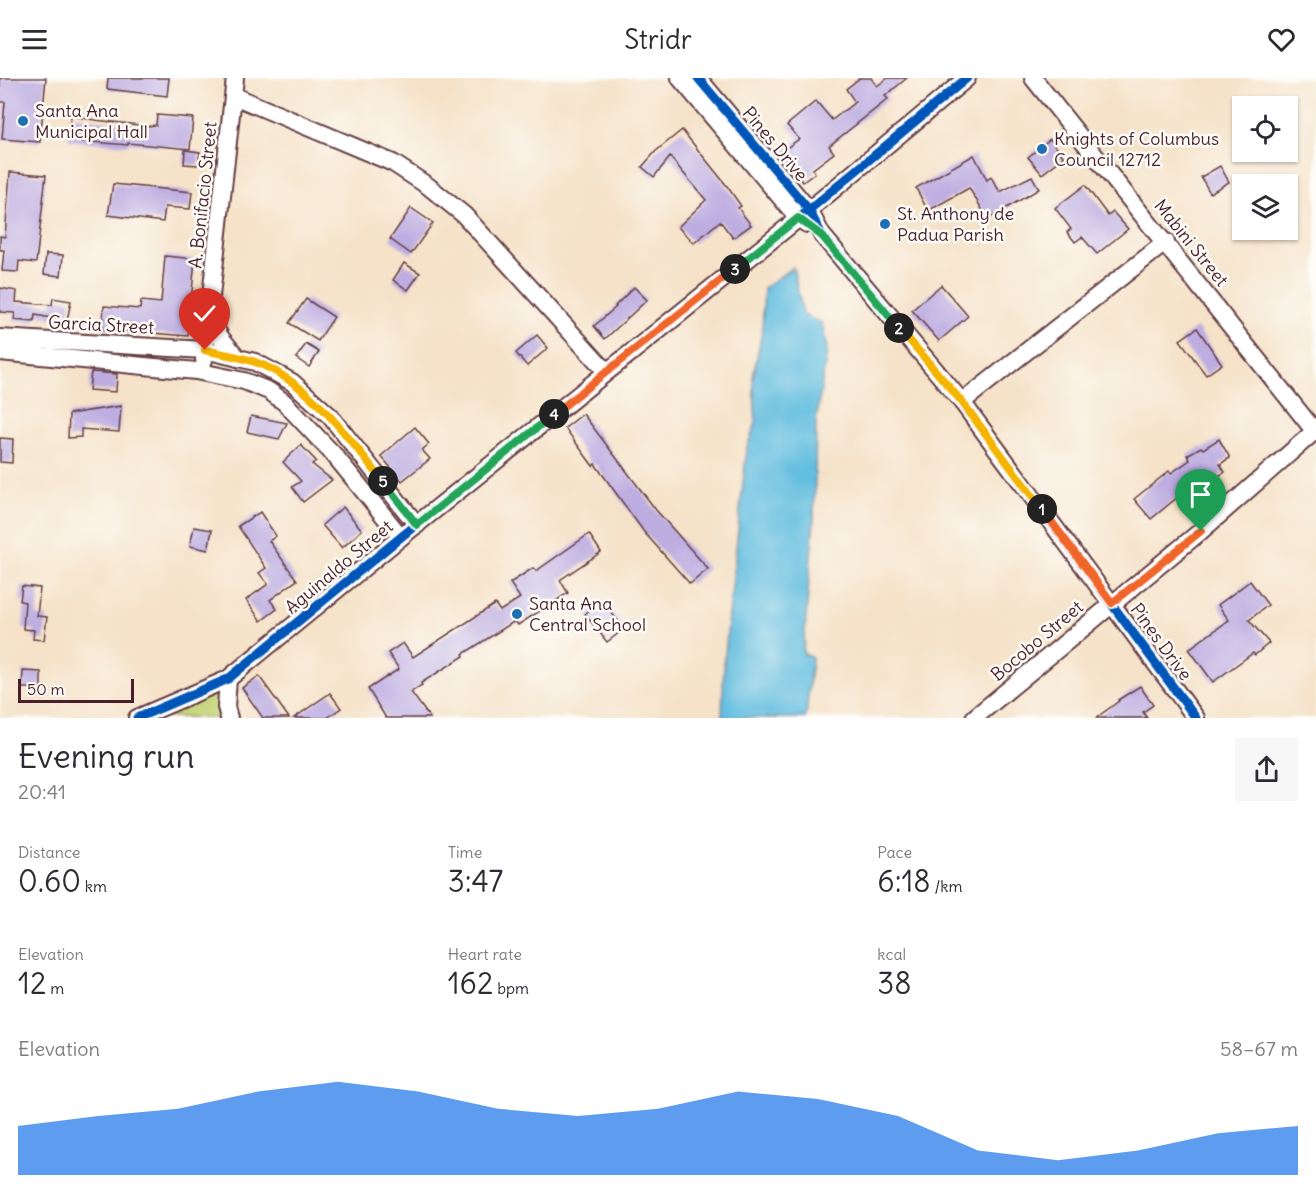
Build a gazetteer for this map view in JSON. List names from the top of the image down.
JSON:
{
  "streets": {
    "street": [
      "Pines Drive",
      "A. Bonifacio Street",
      "Mabini Street",
      "Garcia Street",
      "Aguinaldo Street",
      "Bocobo Street"
    ]
  },
  "crossings": [
    ["Pines Drive", "Aguinaldo Street"],
    ["Pines Drive", "Bocobo Street"],
    ["A. Bonifacio Street", "Garcia Street"],
    ["Mabini Street", "Bocobo Street"],
    ["Garcia Street", "Aguinaldo Street"]
  ],
  "places": [
    "Santa Ana Municipal Hall",
    "Knights of Columbus Council 12712",
    "St. Anthony de Padua Parish",
    "Santa Ana Central School"
  ],
  "scale_bar": "50 m",
  "page": {
    "header": "Stridr",
    "pins": [
      "3",
      "2",
      "4",
      "5",
      "1"
    ],
    "scale": "50 m",
    "heading": ["Evening run", "20:41"],
    "stats": [
      ["Distance", "0.60 km"],
      ["Time", "3:47"],
      ["Pace", "6:18 /km"],
      ["Elevation", "12 m"],
      ["Heart rate", "162 bpm"],
      ["kcal", "38"]
    ],
    "chart": ["Elevation", "58–67 m"]
  }
}
